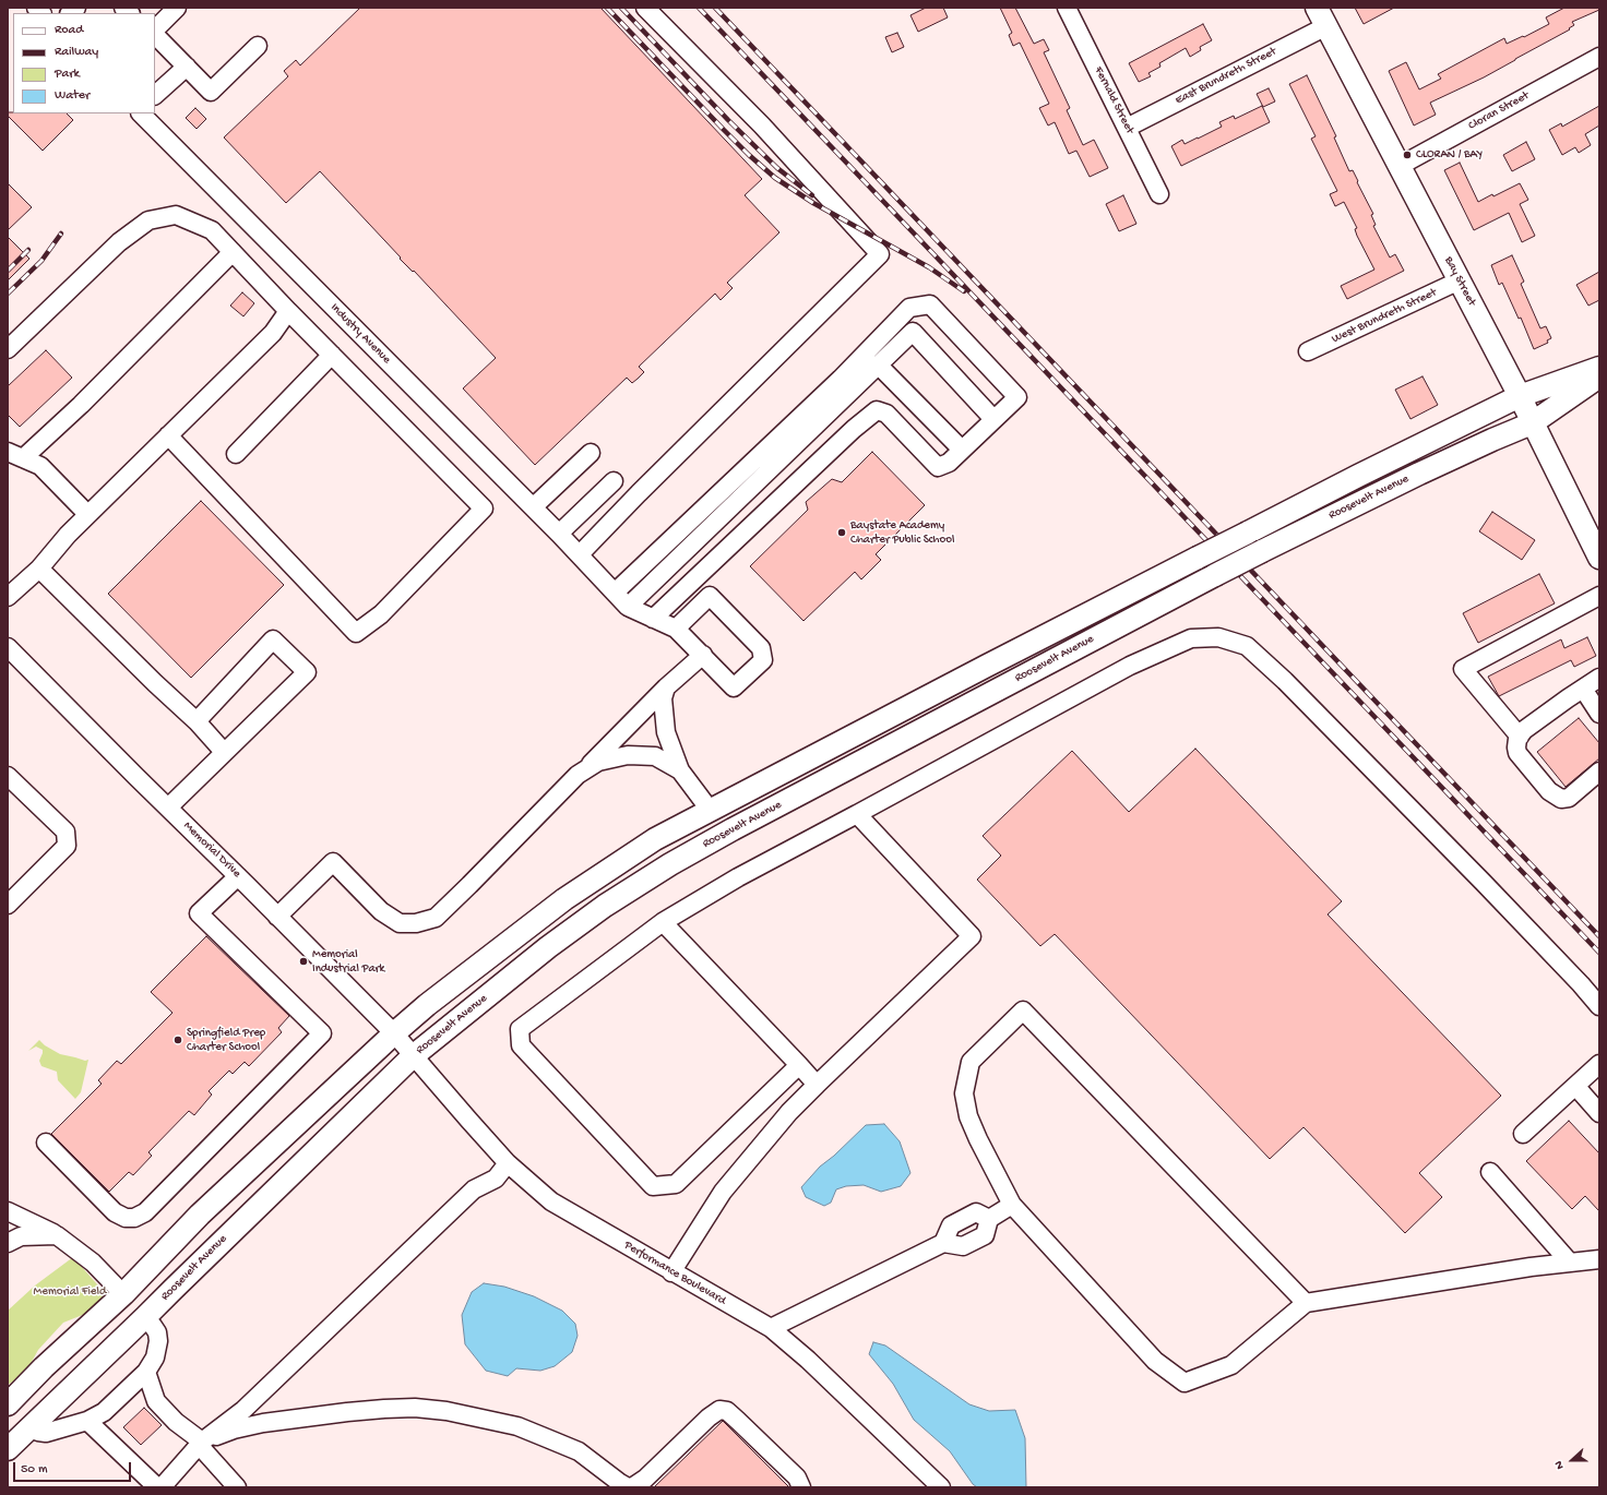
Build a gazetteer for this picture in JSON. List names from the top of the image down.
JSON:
{
  "streets": {
    "main road": ["Bay Street", "Roosevelt Avenue"],
    "street": [
      "East Brundreth Street",
      "Fernald Street",
      "Cloran Street",
      "West Brundreth Street",
      "Industry Avenue",
      "Memorial Drive",
      "Performance Boulevard"
    ]
  },
  "crossings": [
    ["East Brundreth Street", "Fernald Street"],
    ["East Brundreth Street", "Bay Street"],
    ["Cloran Street", "Bay Street"],
    ["Bay Street", "West Brundreth Street"],
    ["Bay Street", "Roosevelt Avenue"],
    ["Roosevelt Avenue", "Memorial Drive"],
    ["Roosevelt Avenue", "Performance Boulevard"],
    ["Memorial Drive", "Performance Boulevard"]
  ],
  "parks": ["Memorial Field"],
  "places": [
    "CLORAN / BAY",
    "Baystate Academy Charter Public School",
    "Memorial Industrial Park",
    "Springfield Prep Charter School"
  ],
  "legend": [
    "Road",
    "Railway",
    "Park",
    "Water"
  ],
  "scale_bar": "50 m",
  "north": "left"
}
